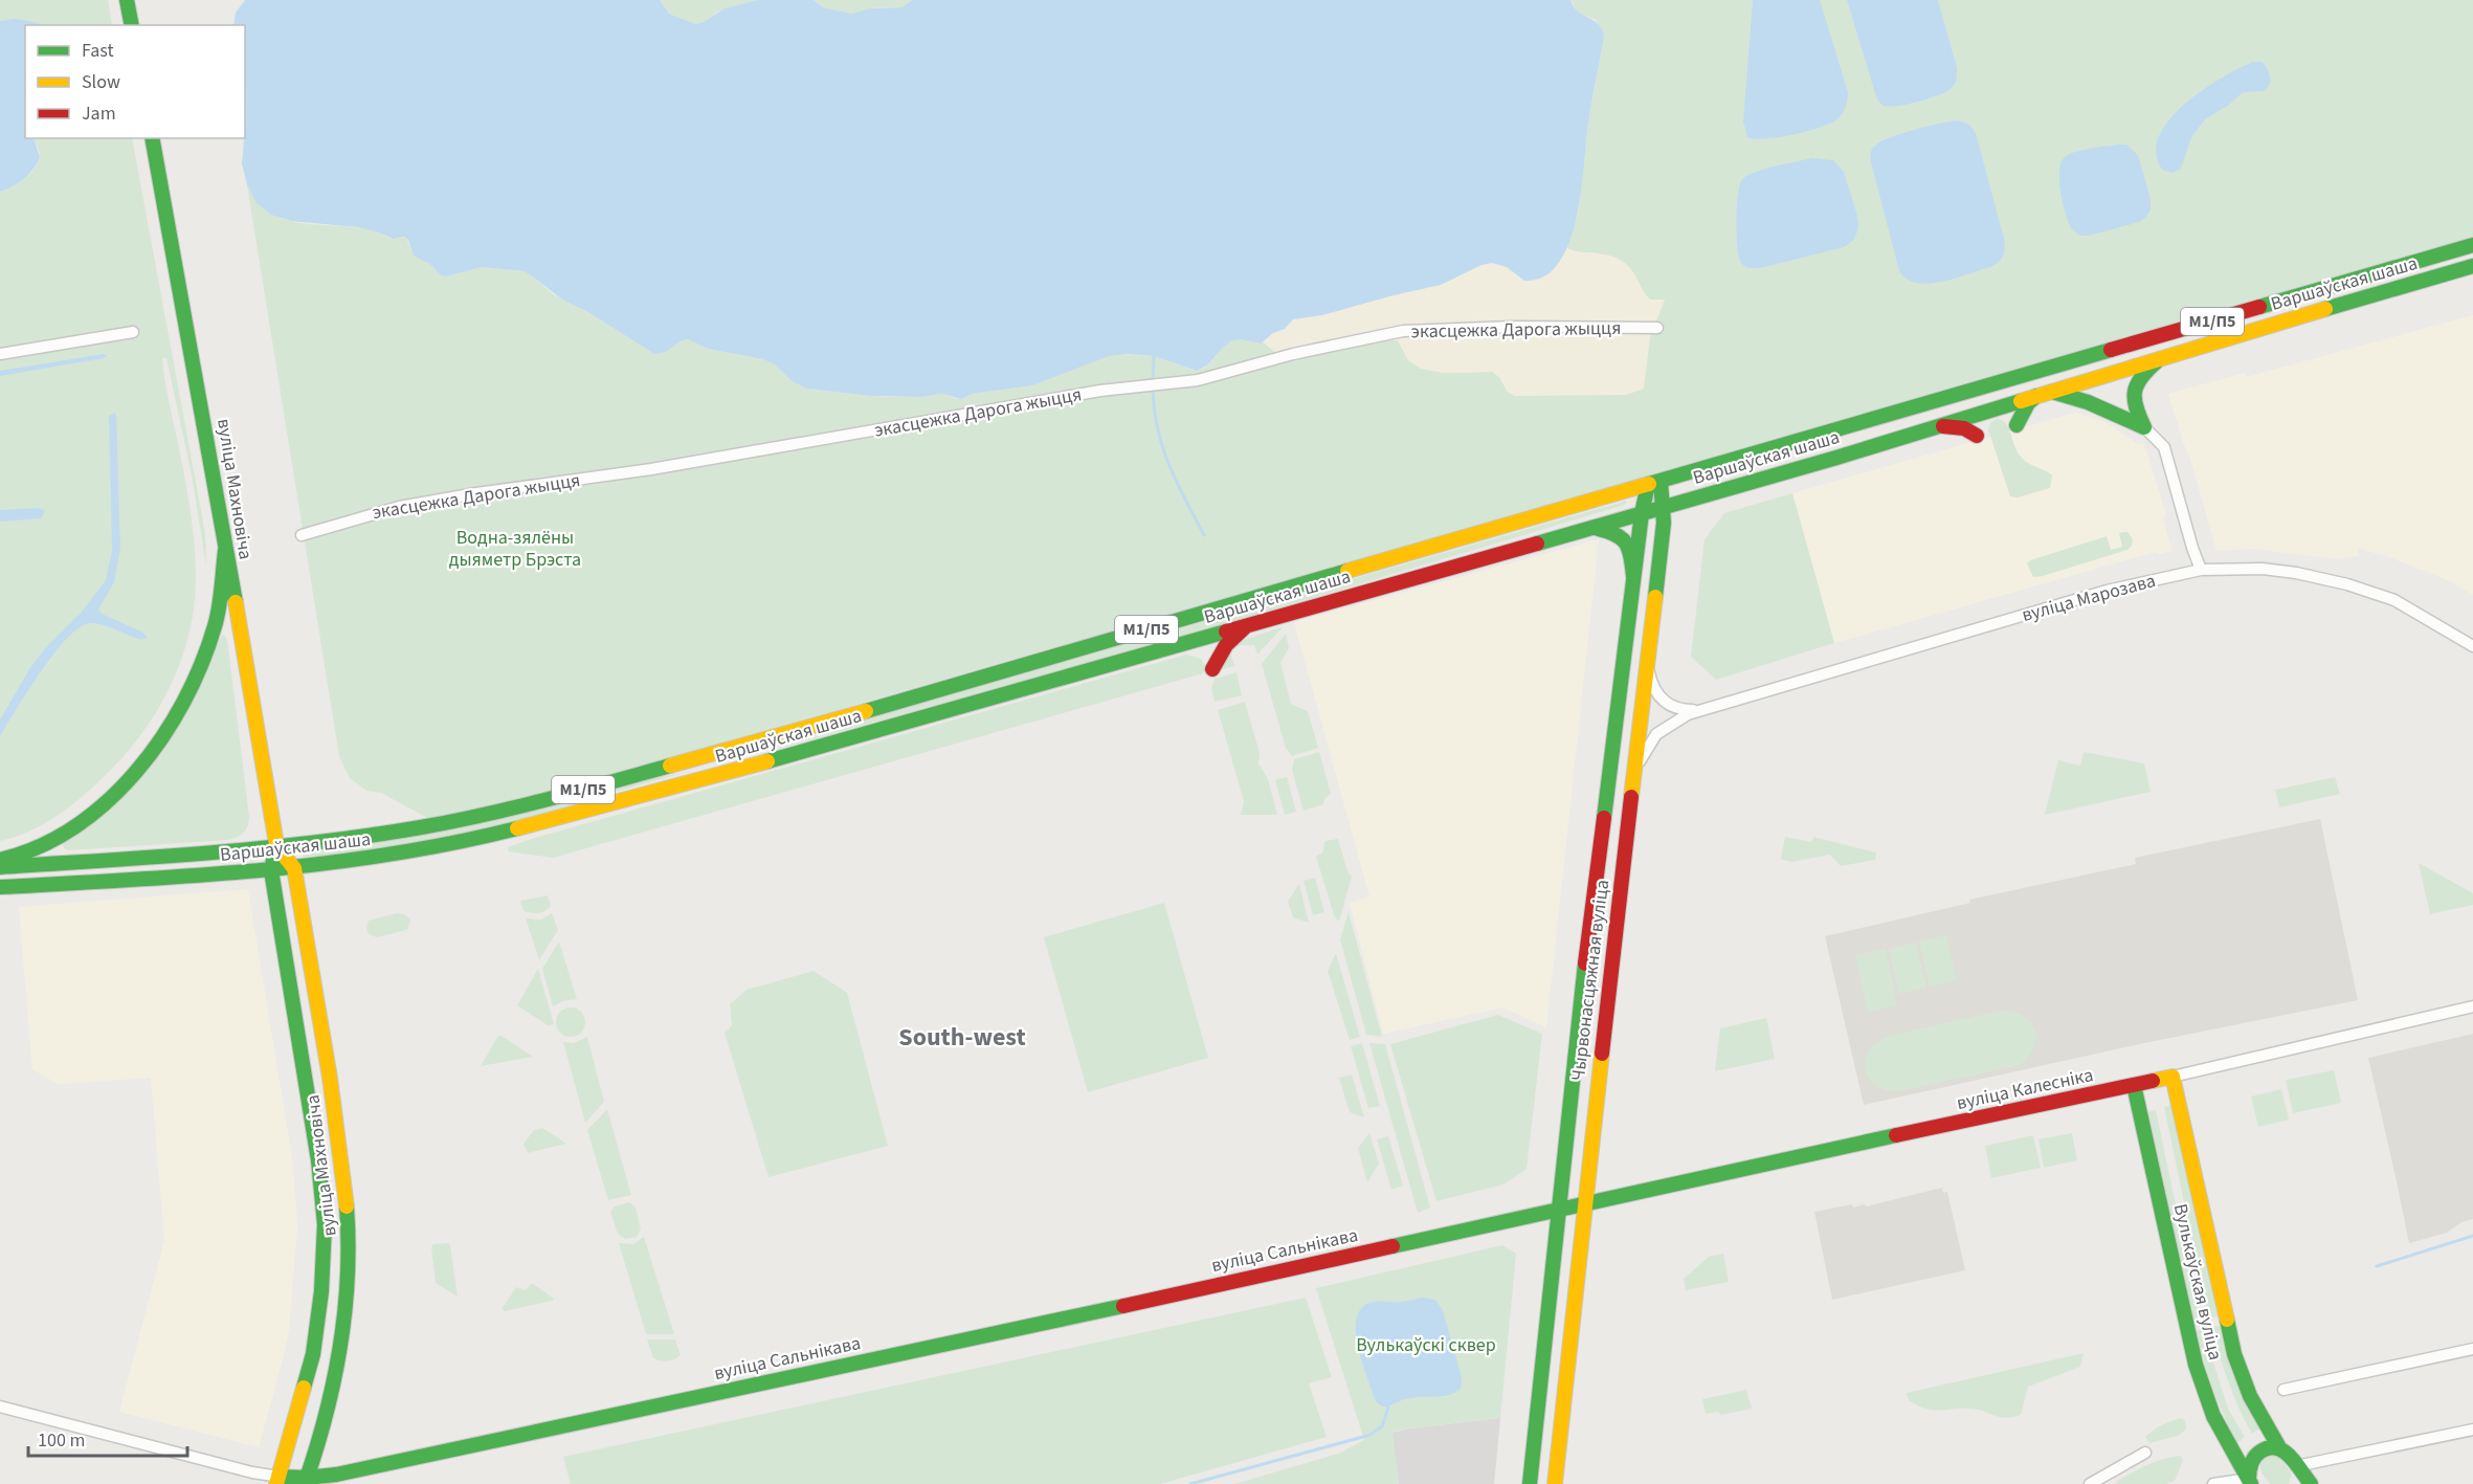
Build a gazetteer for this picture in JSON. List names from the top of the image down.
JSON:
{
  "streets": {
    "main road": [
      "Варшаўская шаша",
      "М1/П5",
      "вуліца Махновіча",
      "Чырвонасцяжная вуліца",
      "вуліца Калесніка",
      "вуліца Сальнікава",
      "Вулькаўская вуліца"
    ],
    "street": ["экасцежка Дарога жыцця", "вуліца Марозава"]
  },
  "crossings": [
    ["Варшаўская шаша", "вуліца Махновіча"],
    ["Варшаўская шаша", "Чырвонасцяжная вуліца"],
    ["вуліца Махновіча", "вуліца Сальнікава"],
    ["вуліца Марозава", "Чырвонасцяжная вуліца"],
    ["Чырвонасцяжная вуліца", "вуліца Калесніка"],
    ["Чырвонасцяжная вуліца", "вуліца Сальнікава"],
    ["вуліца Калесніка", "вуліца Сальнікава"],
    ["вуліца Калесніка", "Вулькаўская вуліца"]
  ],
  "districts": ["South-west"],
  "parks": ["Водна-зялёны дыяметр Брэста", "Вулькаўскі сквер"],
  "legend": ["Fast", "Slow", "Jam"],
  "scale_bar": "100 m"
}
